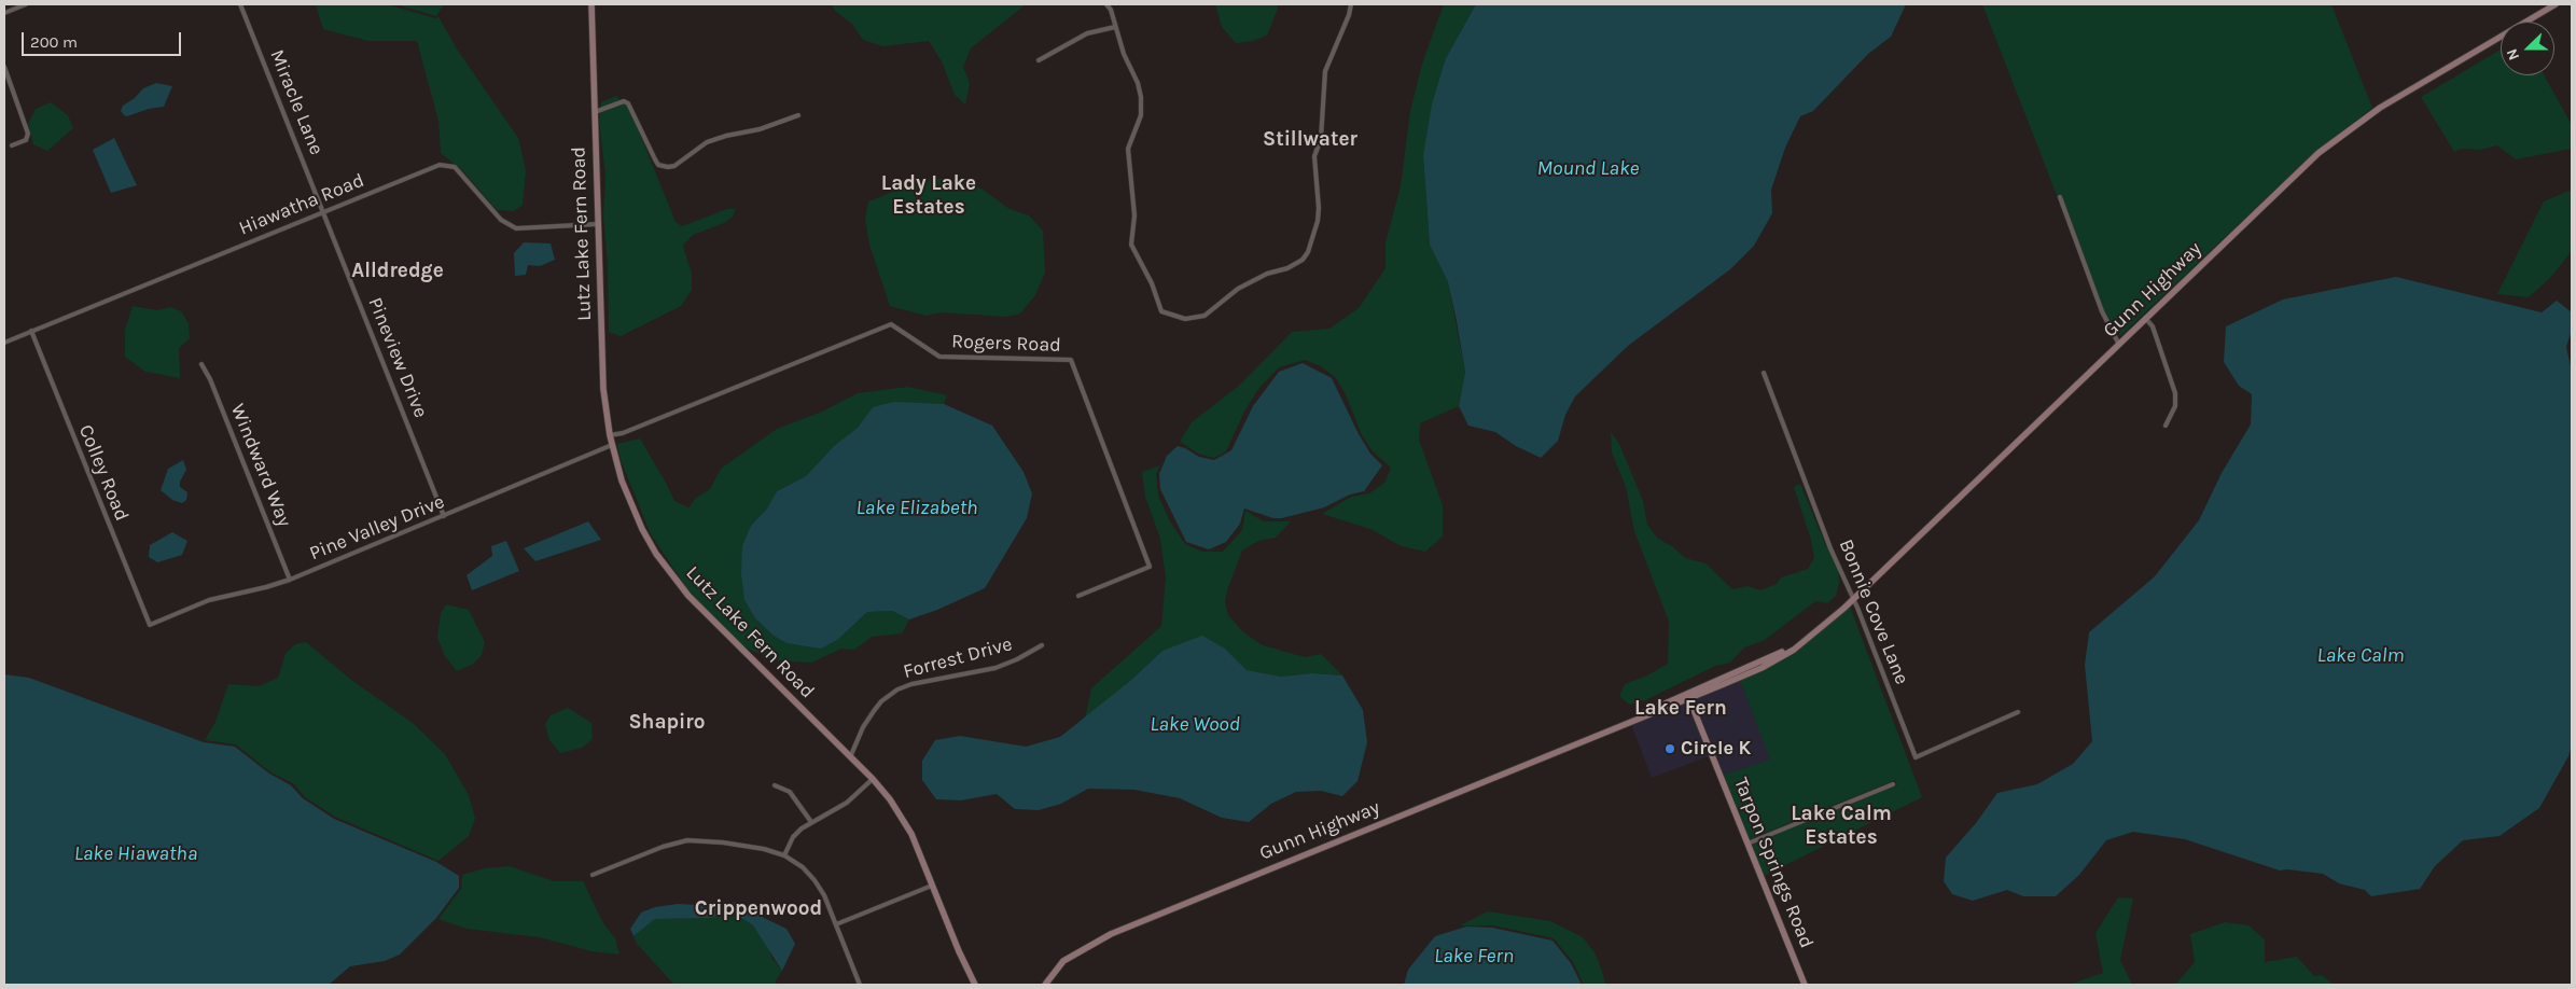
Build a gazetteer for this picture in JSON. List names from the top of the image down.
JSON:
{
  "streets": {
    "main road": ["Lutz Lake Fern Road", "Gunn Highway", "Tarpon Springs Road"],
    "street": [
      "Miracle Lane",
      "Hiawatha Road",
      "Rogers Road",
      "Pineview Drive",
      "Windward Way",
      "Colley Road",
      "Pine Valley Drive",
      "Bonnie Cove Lane",
      "Forrest Drive"
    ]
  },
  "crossings": [
    ["Miracle Lane", "Hiawatha Road"],
    ["Miracle Lane", "Pineview Drive"],
    ["Hiawatha Road", "Lutz Lake Fern Road"],
    ["Hiawatha Road", "Pineview Drive"],
    ["Hiawatha Road", "Colley Road"],
    ["Lutz Lake Fern Road", "Rogers Road"],
    ["Lutz Lake Fern Road", "Pine Valley Drive"],
    ["Lutz Lake Fern Road", "Forrest Drive"],
    ["Gunn Highway", "Bonnie Cove Lane"],
    ["Gunn Highway", "Tarpon Springs Road"],
    ["Pineview Drive", "Pine Valley Drive"],
    ["Windward Way", "Pine Valley Drive"],
    ["Colley Road", "Pine Valley Drive"]
  ],
  "districts": [
    "Stillwater",
    "Lady Lake Estates",
    "Alldredge",
    "Lake Fern",
    "Shapiro",
    "Lake Calm Estates",
    "Crippenwood"
  ],
  "water": [
    "Mound Lake",
    "Lake Elizabeth",
    "Lake Calm",
    "Lake Wood",
    "Lake Hiawatha",
    "Lake Fern"
  ],
  "places": ["Circle K"],
  "scale_bar": "200 m",
  "north": "left"
}
